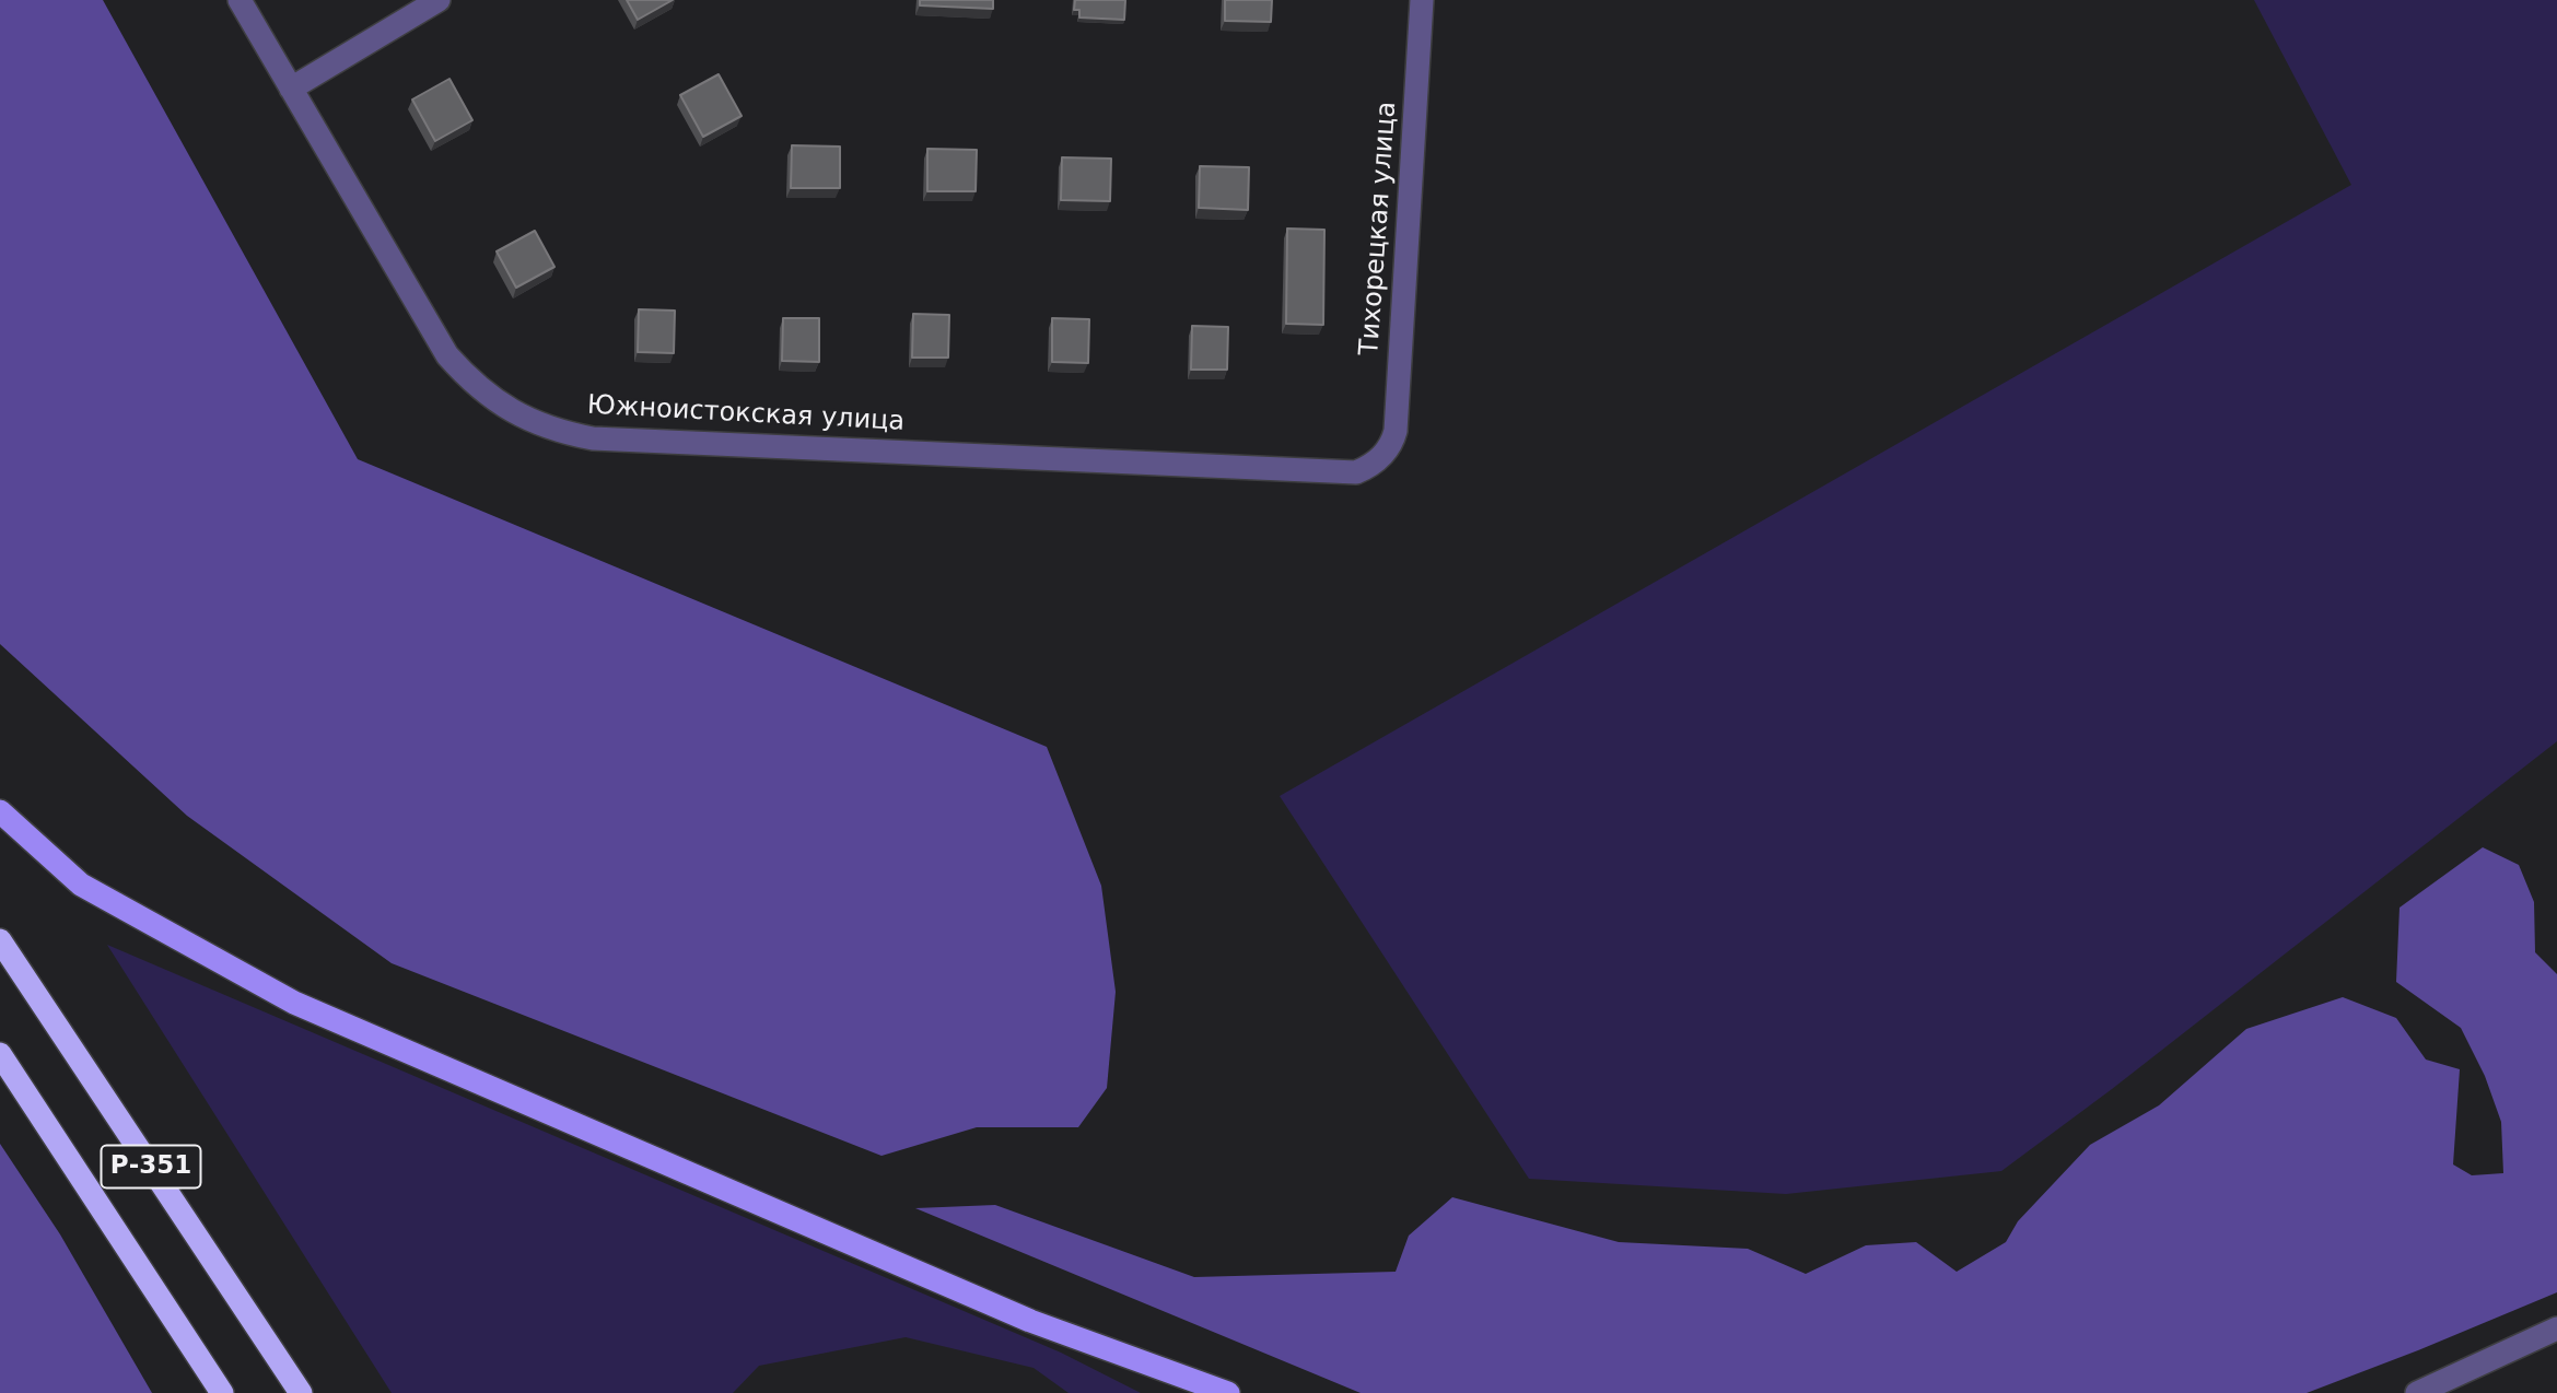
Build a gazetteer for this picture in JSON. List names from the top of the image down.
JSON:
{
  "streets": {
    "highway": ["Р-351"],
    "street": ["Тихорецкая улица", "Южноистокская улица"]
  },
  "crossings": [
    ["Тихорецкая улица", "Южноистокская улица"]
  ]
}
